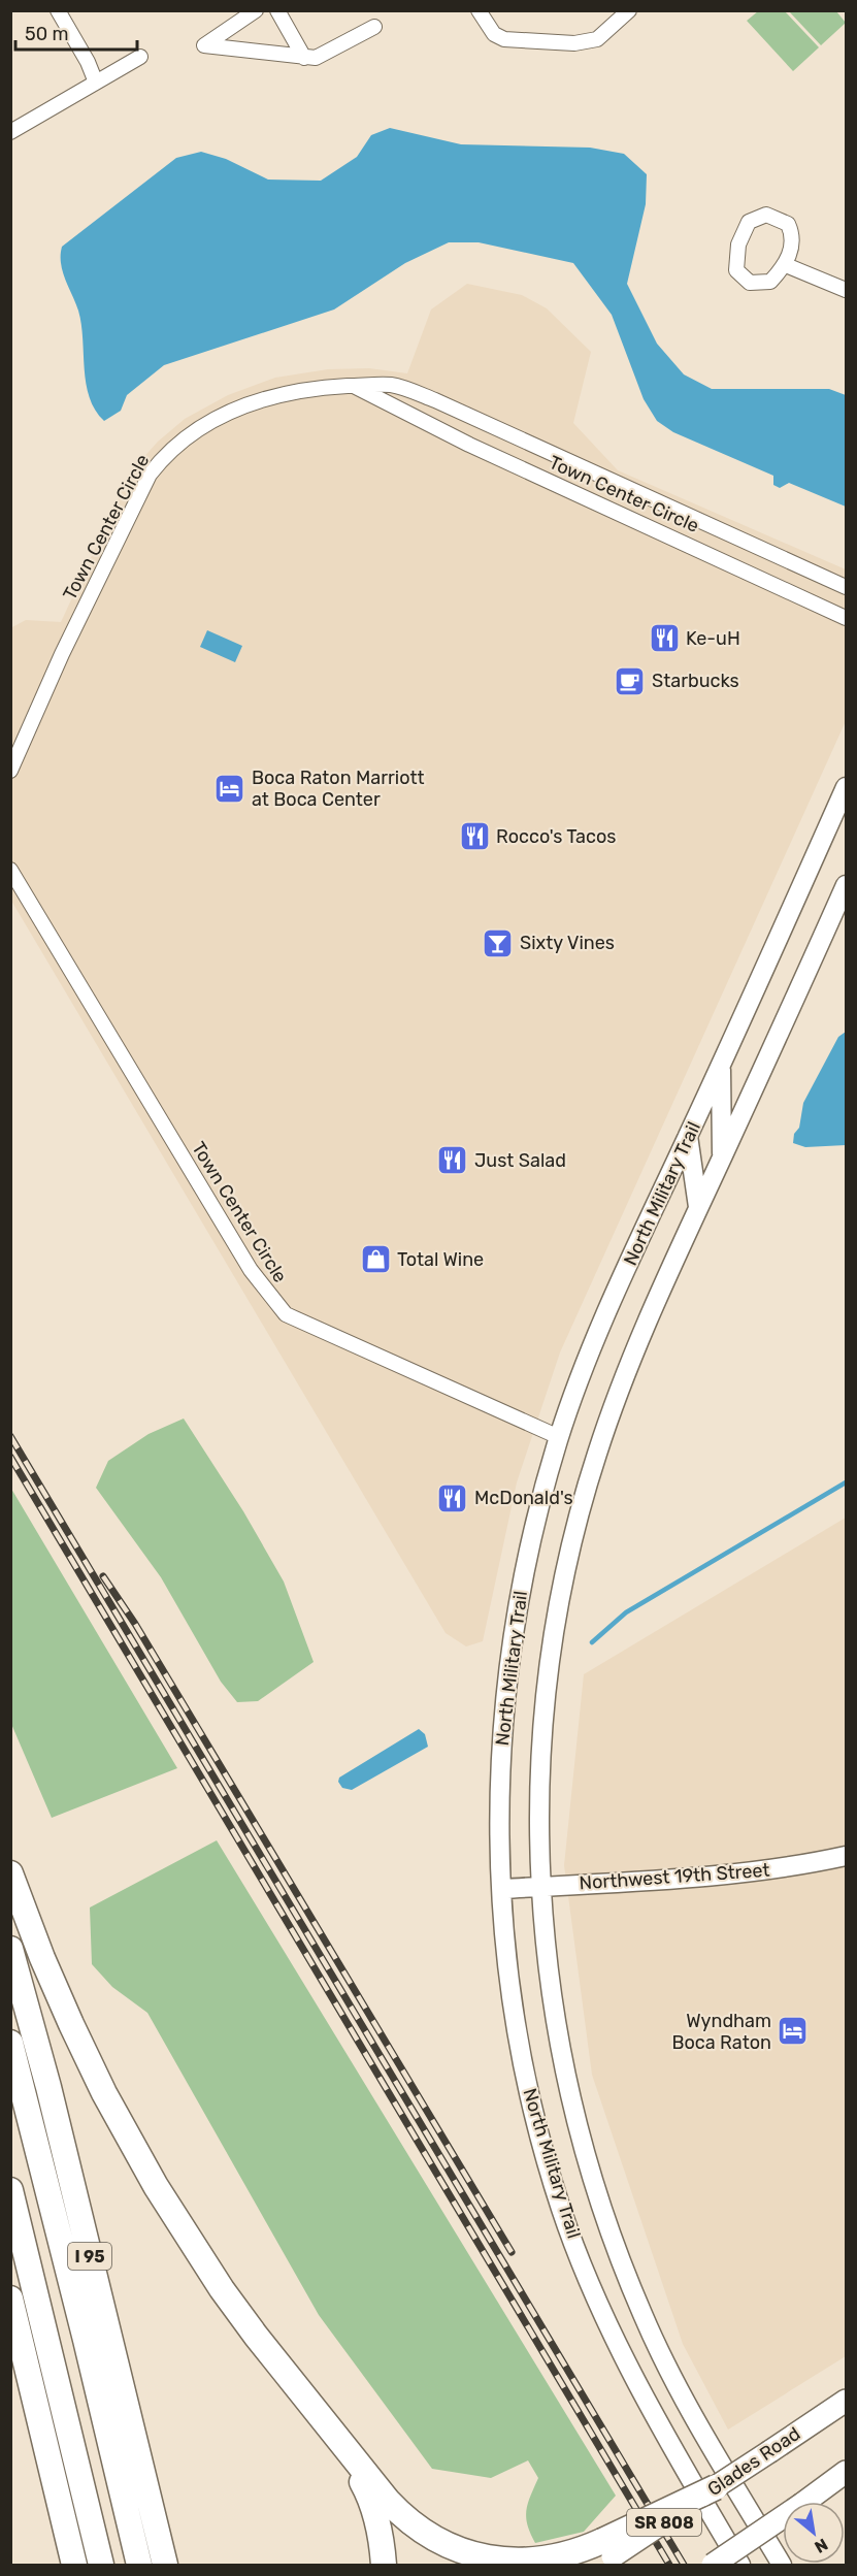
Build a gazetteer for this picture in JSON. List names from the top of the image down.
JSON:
{
  "streets": {
    "highway": ["I 95"],
    "main road": [
      "North Military Trail",
      "Northwest 19th Street",
      "Glades Road",
      "SR 808"
    ],
    "street": ["Town Center Circle"]
  },
  "crossings": [
    ["Town Center Circle", "North Military Trail"],
    ["North Military Trail", "Northwest 19th Street"]
  ],
  "places": {
    "restaurant": [
      "Ke-uH",
      "Rocco's Tacos",
      "Just Salad",
      "McDonald's"
    ],
    "cafe": ["Starbucks"],
    "hotel": ["Boca Raton Marriott at Boca Center", "Wyndham Boca Raton"],
    "bar": ["Sixty Vines"],
    "shop": ["Total Wine"]
  },
  "scale_bar": "50 m",
  "north": "bottom right"
}
